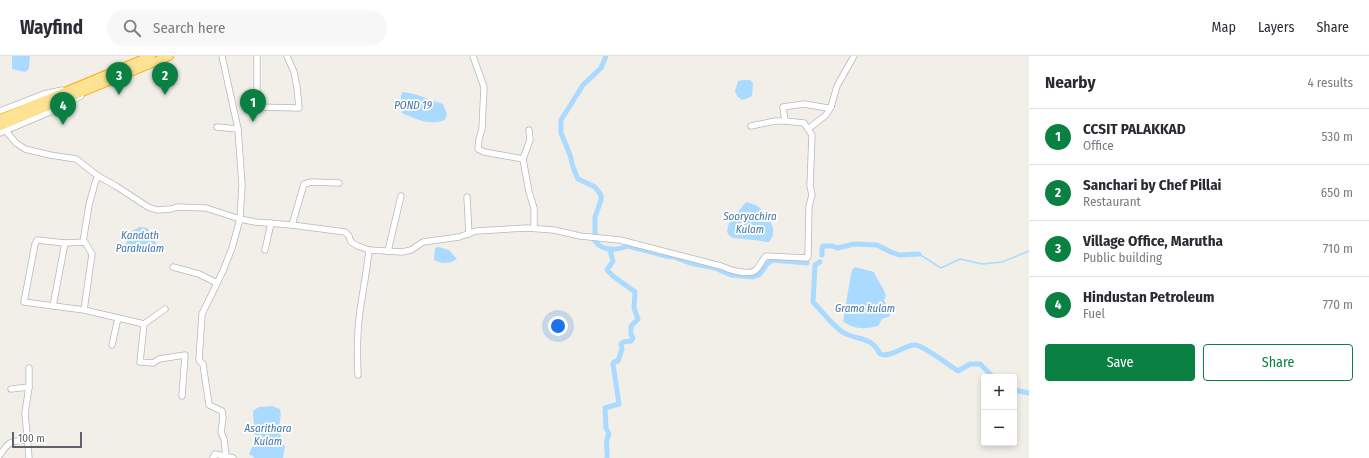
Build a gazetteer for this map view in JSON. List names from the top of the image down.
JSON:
{
  "water": [
    "POND 19",
    "Sooryachira Kulam",
    "Kandath Parakulam",
    "Grama kulam",
    "Asarithara Kulam"
  ],
  "scale_bar": "100 m",
  "page": {
    "header": "Wayfind",
    "search": "Search here",
    "nav": ["Map", "Layers", "Share"],
    "heading": ["Nearby", "4 results"],
    "pins": [
      "2",
      "3",
      "1",
      "4"
    ],
    "list": [
      {
        "mark": "1",
        "name": "CCSIT PALAKKAD",
        "note": "Office",
        "value": "530 m"
      },
      {
        "mark": "2",
        "name": "Sanchari by Chef Pillai",
        "note": "Restaurant",
        "value": "650 m"
      },
      {
        "mark": "3",
        "name": "Village Office, Marutha",
        "note": "Public building",
        "value": "710 m"
      },
      {
        "mark": "4",
        "name": "Hindustan Petroleum",
        "note": "Fuel",
        "value": "770 m"
      }
    ],
    "buttons": ["Save", "Share"],
    "map_buttons": ["+", "−"],
    "scale": "100 m"
  }
}
